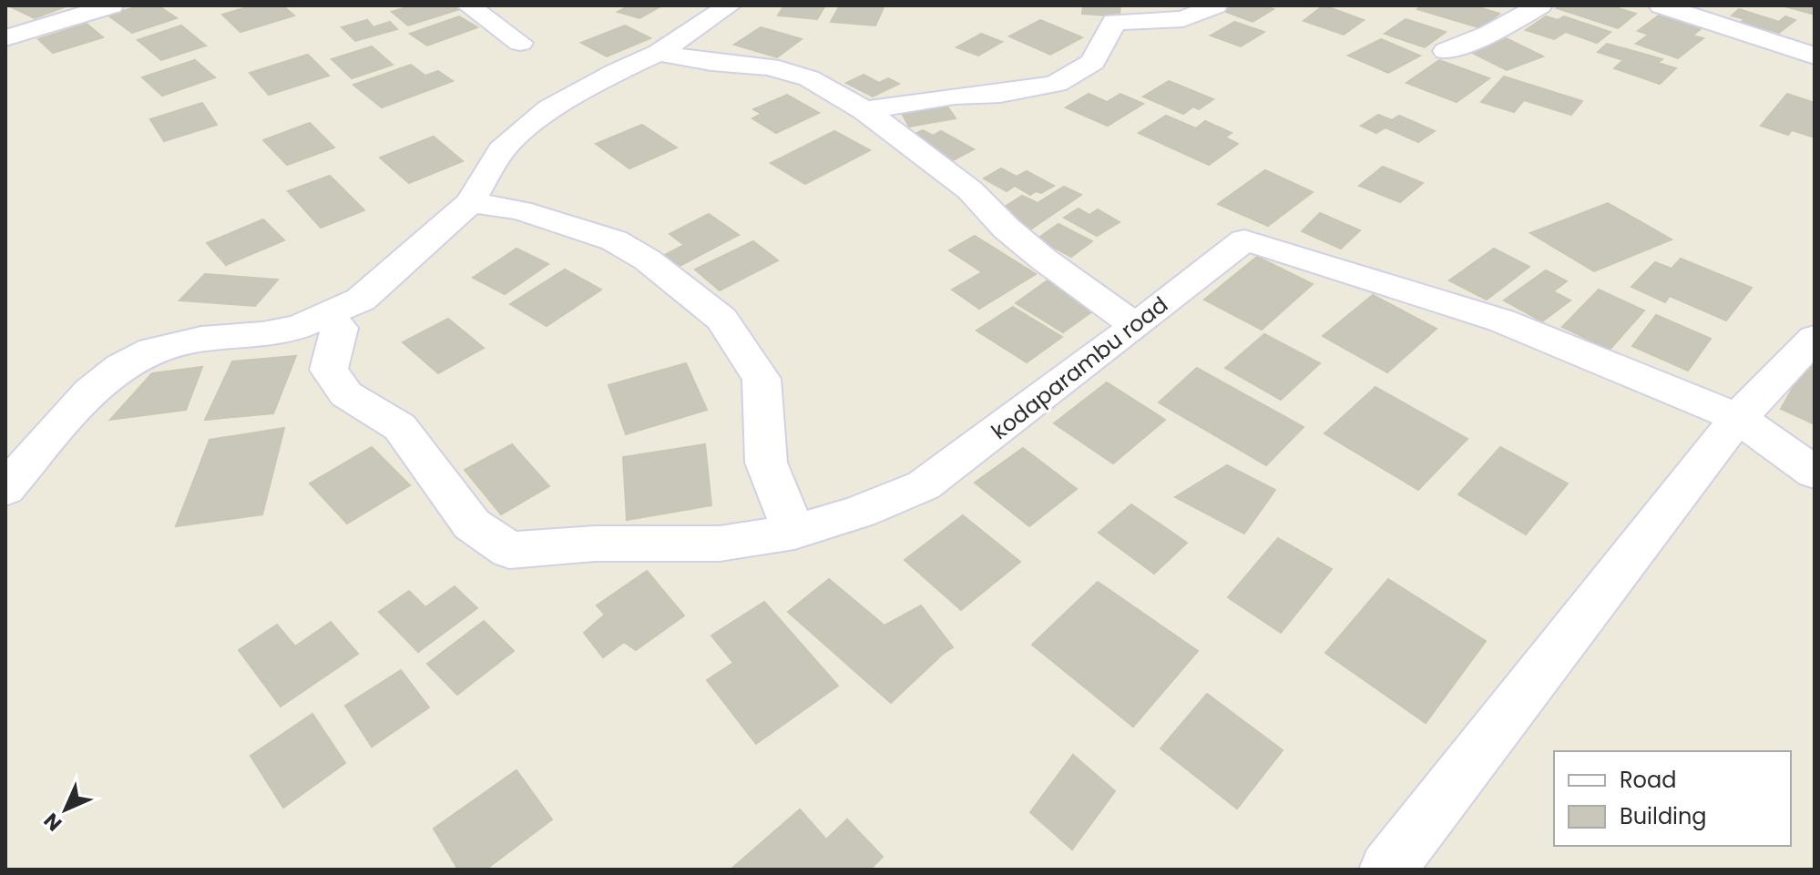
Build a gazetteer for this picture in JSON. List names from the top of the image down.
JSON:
{
  "streets": {
    "street": ["kodaparambu road"]
  },
  "legend": ["Road", "Building"],
  "north": "bottom left"
}
